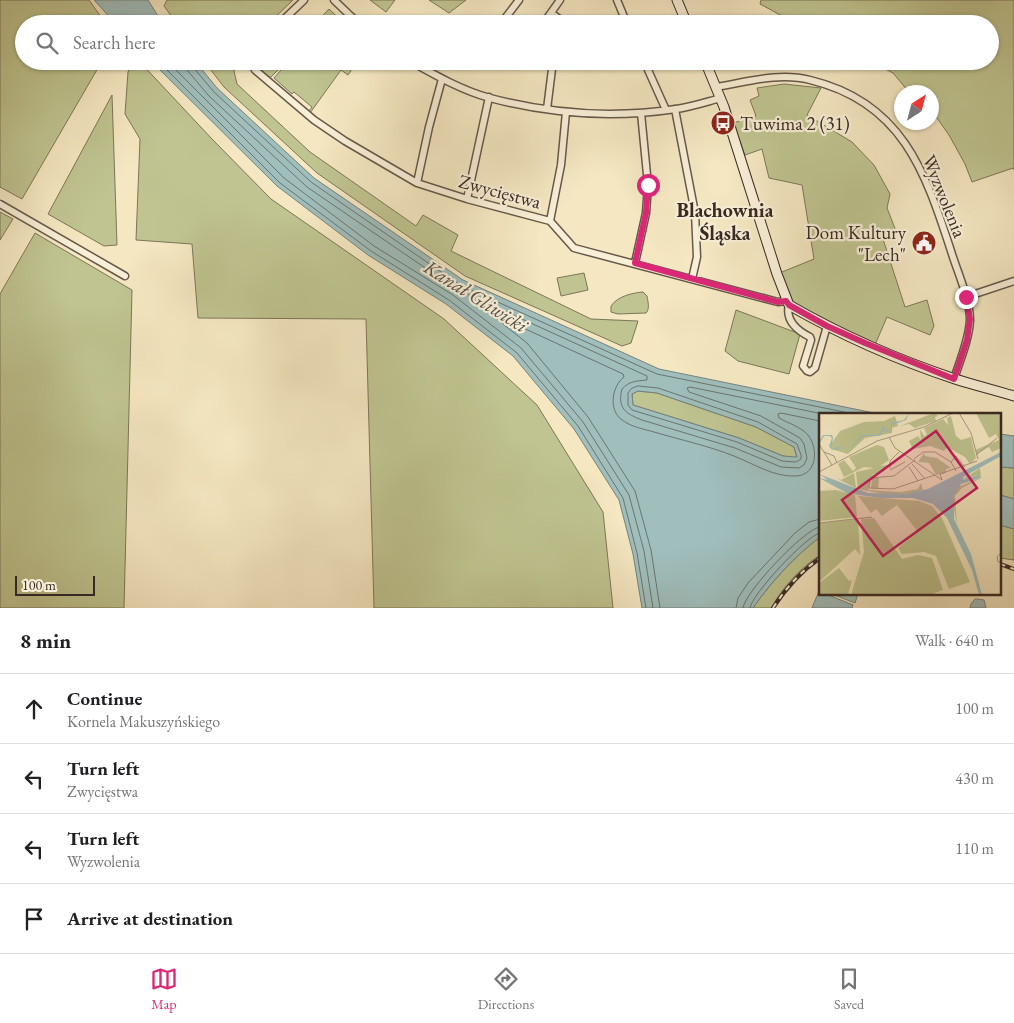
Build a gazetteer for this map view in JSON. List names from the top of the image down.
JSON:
{
  "streets": {
    "street": ["Zwycięstwa", "Wyzwolenia"]
  },
  "crossings": [
    ["Zwycięstwa", "Wyzwolenia"]
  ],
  "districts": ["Blachownia Śląska"],
  "water": ["Kanał Gliwicki"],
  "places": {
    "bus stop": ["Tuwima 2 (31)"],
    "public building": ["Dom Kultury \"Lech\""]
  },
  "scale_bar": "100 m",
  "north": "top right",
  "page": {
    "search": "Search here",
    "scale": "100 m",
    "heading": ["8 min", "Walk · 640 m"],
    "list": [
      ["Continue", "Kornela Makuszyńskiego", "100 m"],
      ["Turn left", "Zwycięstwa", "430 m"],
      ["Turn left", "Wyzwolenia", "110 m"],
      "Arrive at destination"
    ],
    "nav": ["Map", "Directions", "Saved"]
  }
}
